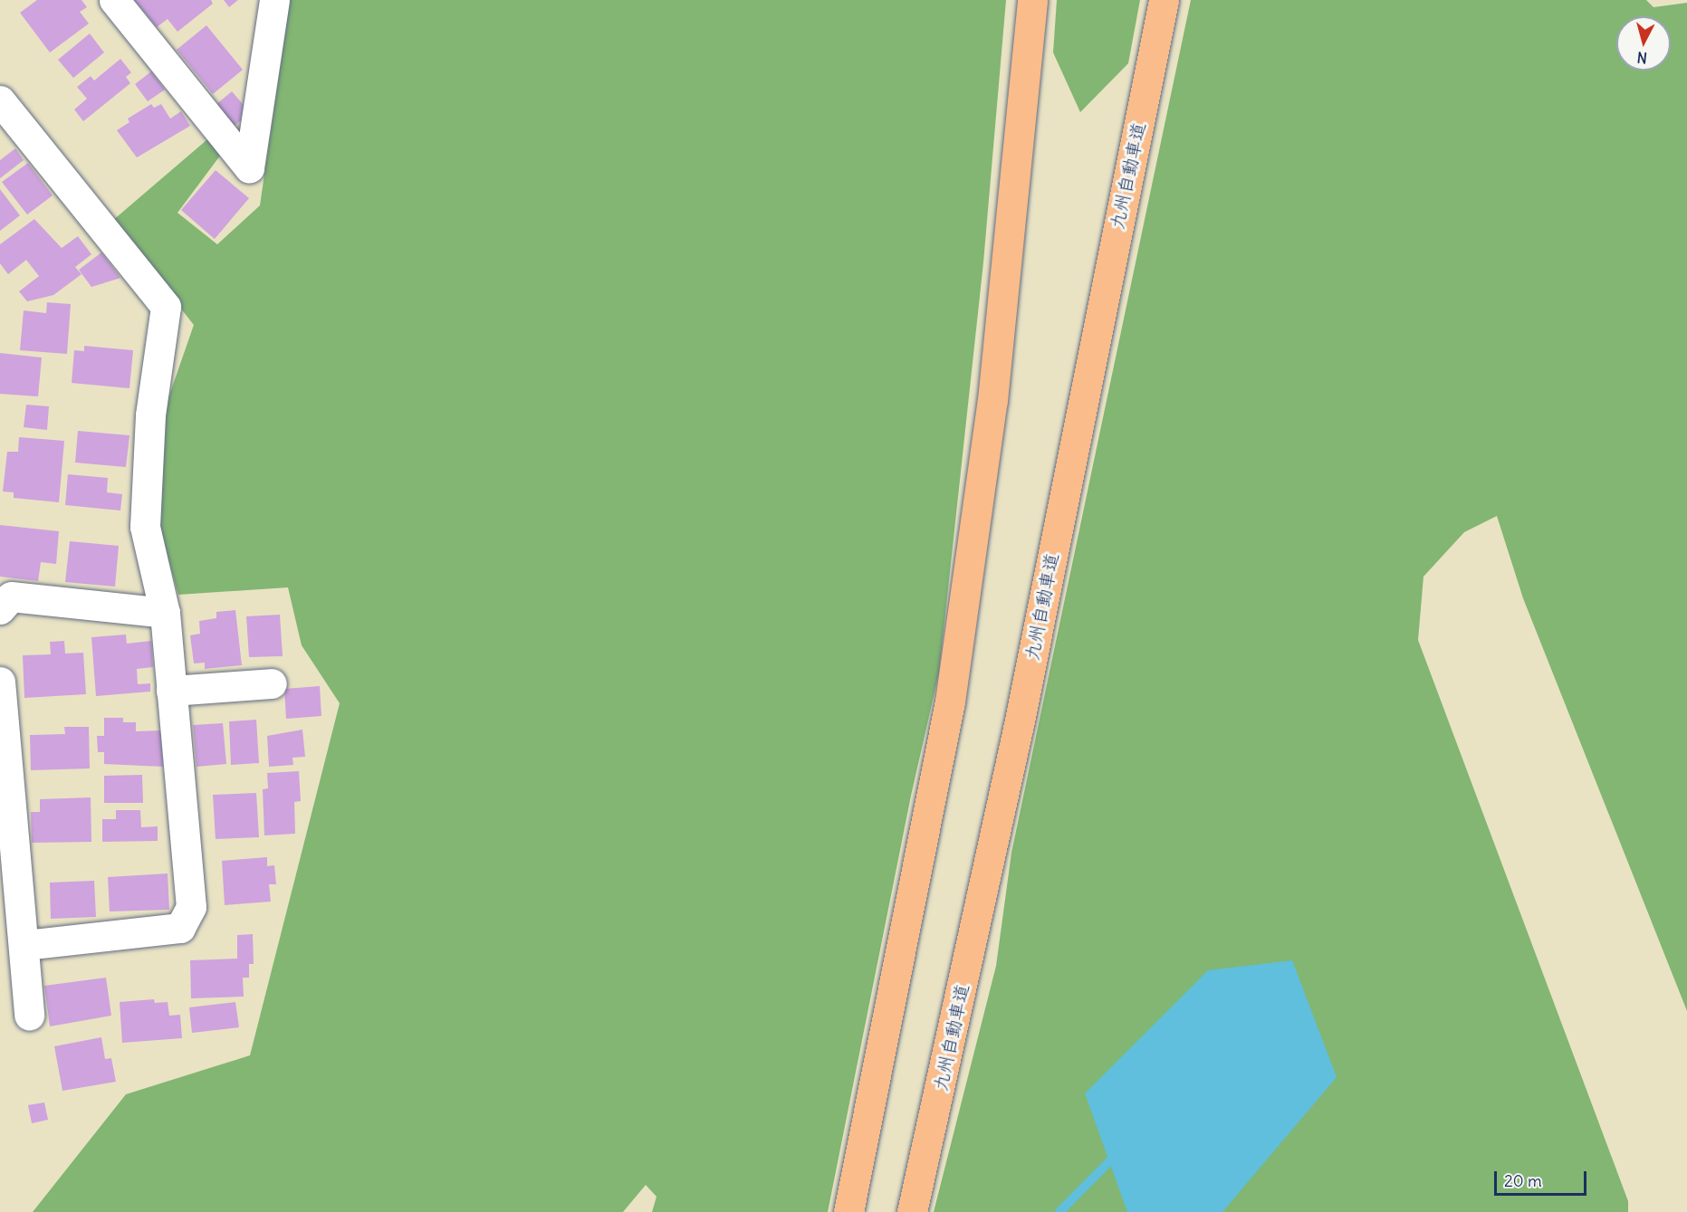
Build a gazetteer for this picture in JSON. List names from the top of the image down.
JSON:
{
  "streets": {
    "highway": ["九州自動車道"]
  },
  "scale_bar": "20 m",
  "north": "bottom"
}
